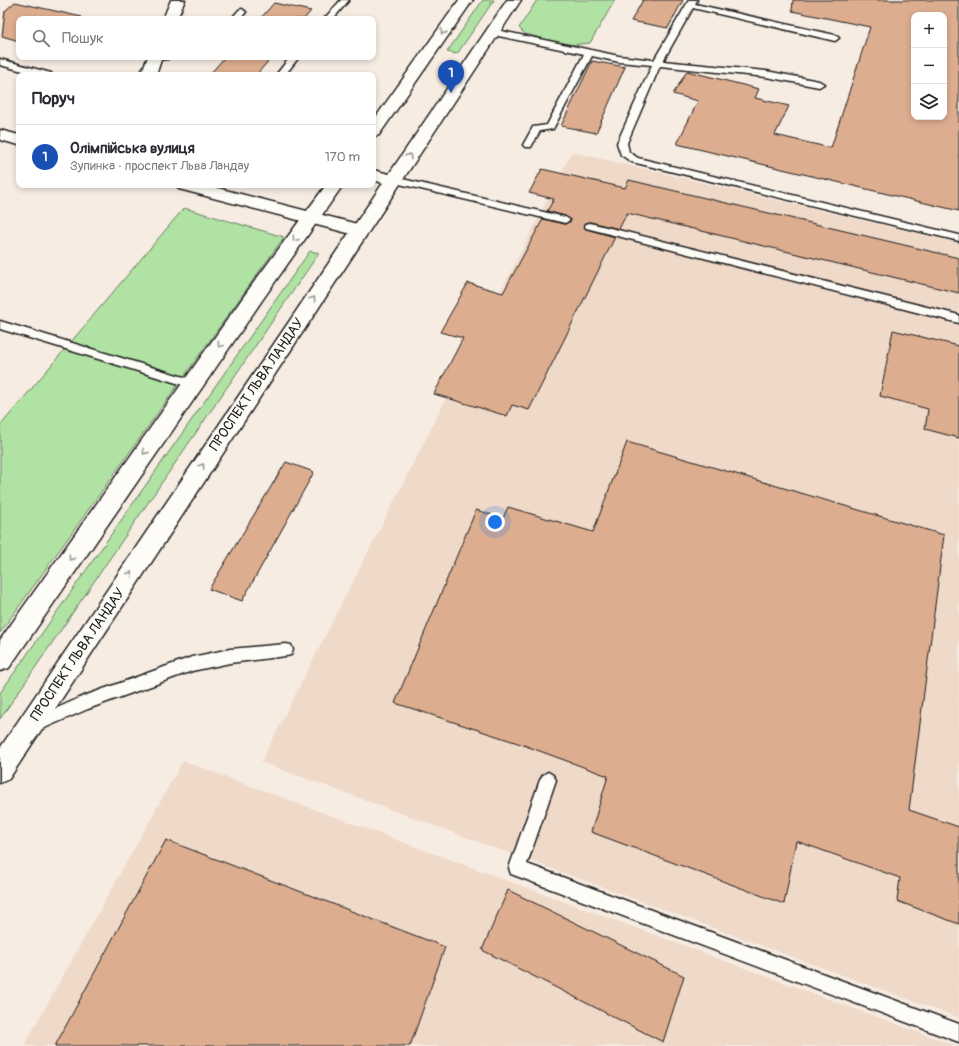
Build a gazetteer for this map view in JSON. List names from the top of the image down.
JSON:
{
  "streets": {
    "main road": ["ПРОСПЕКТ ЛЬВА ЛАНДАУ"]
  },
  "page": {
    "map_buttons": ["+", "−"],
    "search": "Пошук",
    "pins": "1",
    "heading": "Поруч",
    "list": [
      {
        "mark": "1",
        "name": "Олімпійська вулиця",
        "note": "Зупинка · проспект Льва Ландау",
        "value": "170 m"
      }
    ]
  }
}
